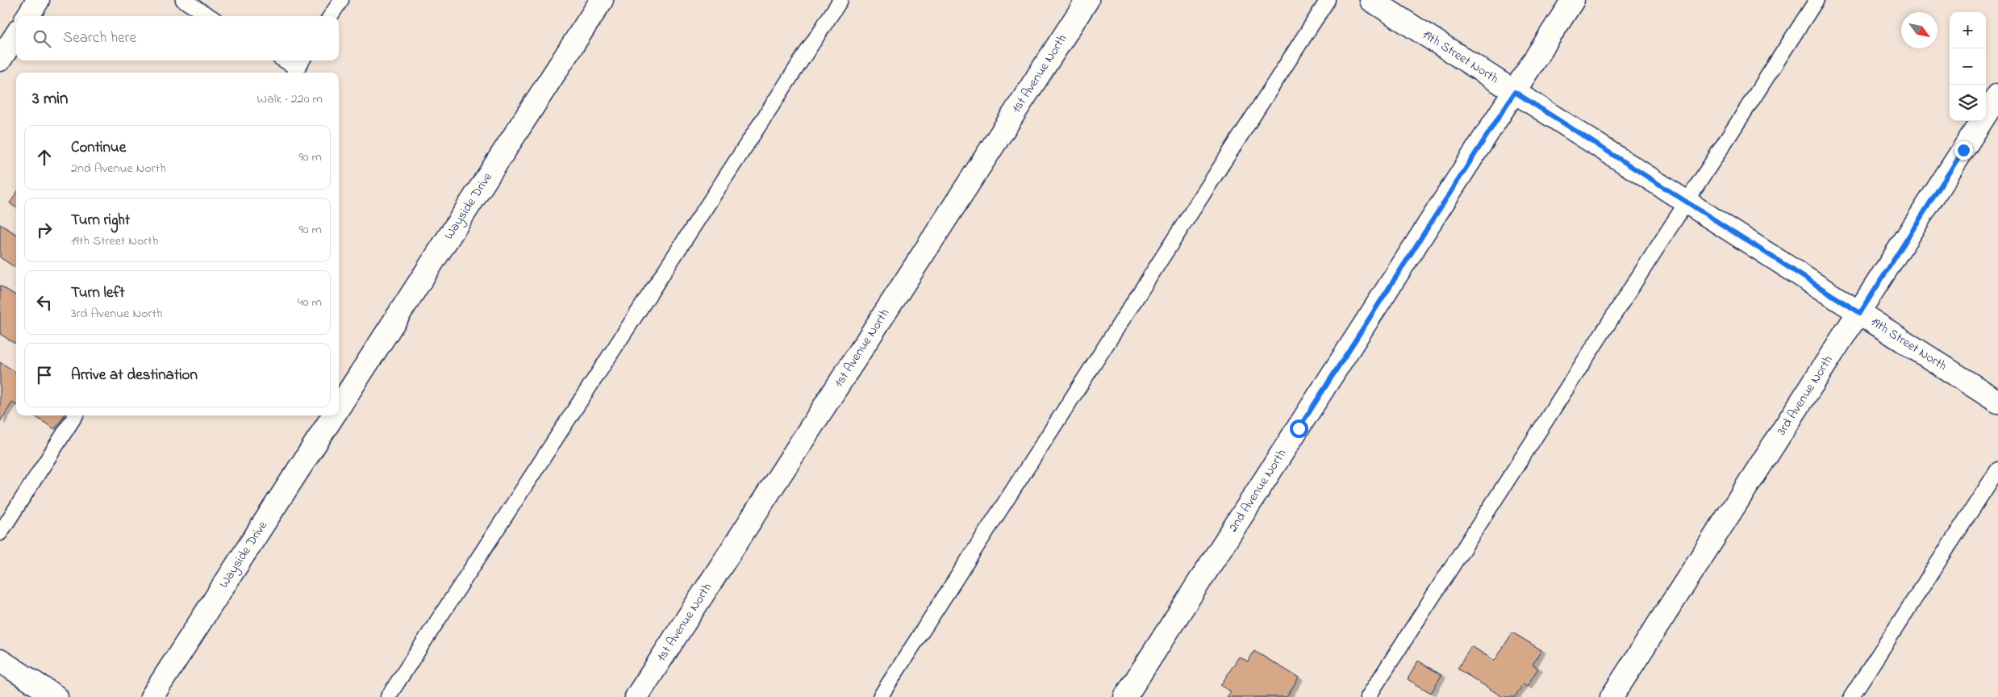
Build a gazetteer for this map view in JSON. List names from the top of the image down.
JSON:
{
  "streets": {
    "street": [
      "19th Street North",
      "1st Avenue North",
      "Wayside Drive",
      "3rd Avenue North",
      "2nd Avenue North"
    ]
  },
  "crossings": [
    ["19th Street North", "3rd Avenue North"],
    ["19th Street North", "2nd Avenue North"]
  ],
  "north": "bottom right",
  "page": {
    "map_buttons": ["+", "−"],
    "search": "Search here",
    "heading": ["3 min", "Walk · 220 m"],
    "list": [
      ["Continue", "2nd Avenue North", "90 m"],
      ["Turn right", "19th Street North", "90 m"],
      ["Turn left", "3rd Avenue North", "40 m"],
      "Arrive at destination"
    ]
  }
}
